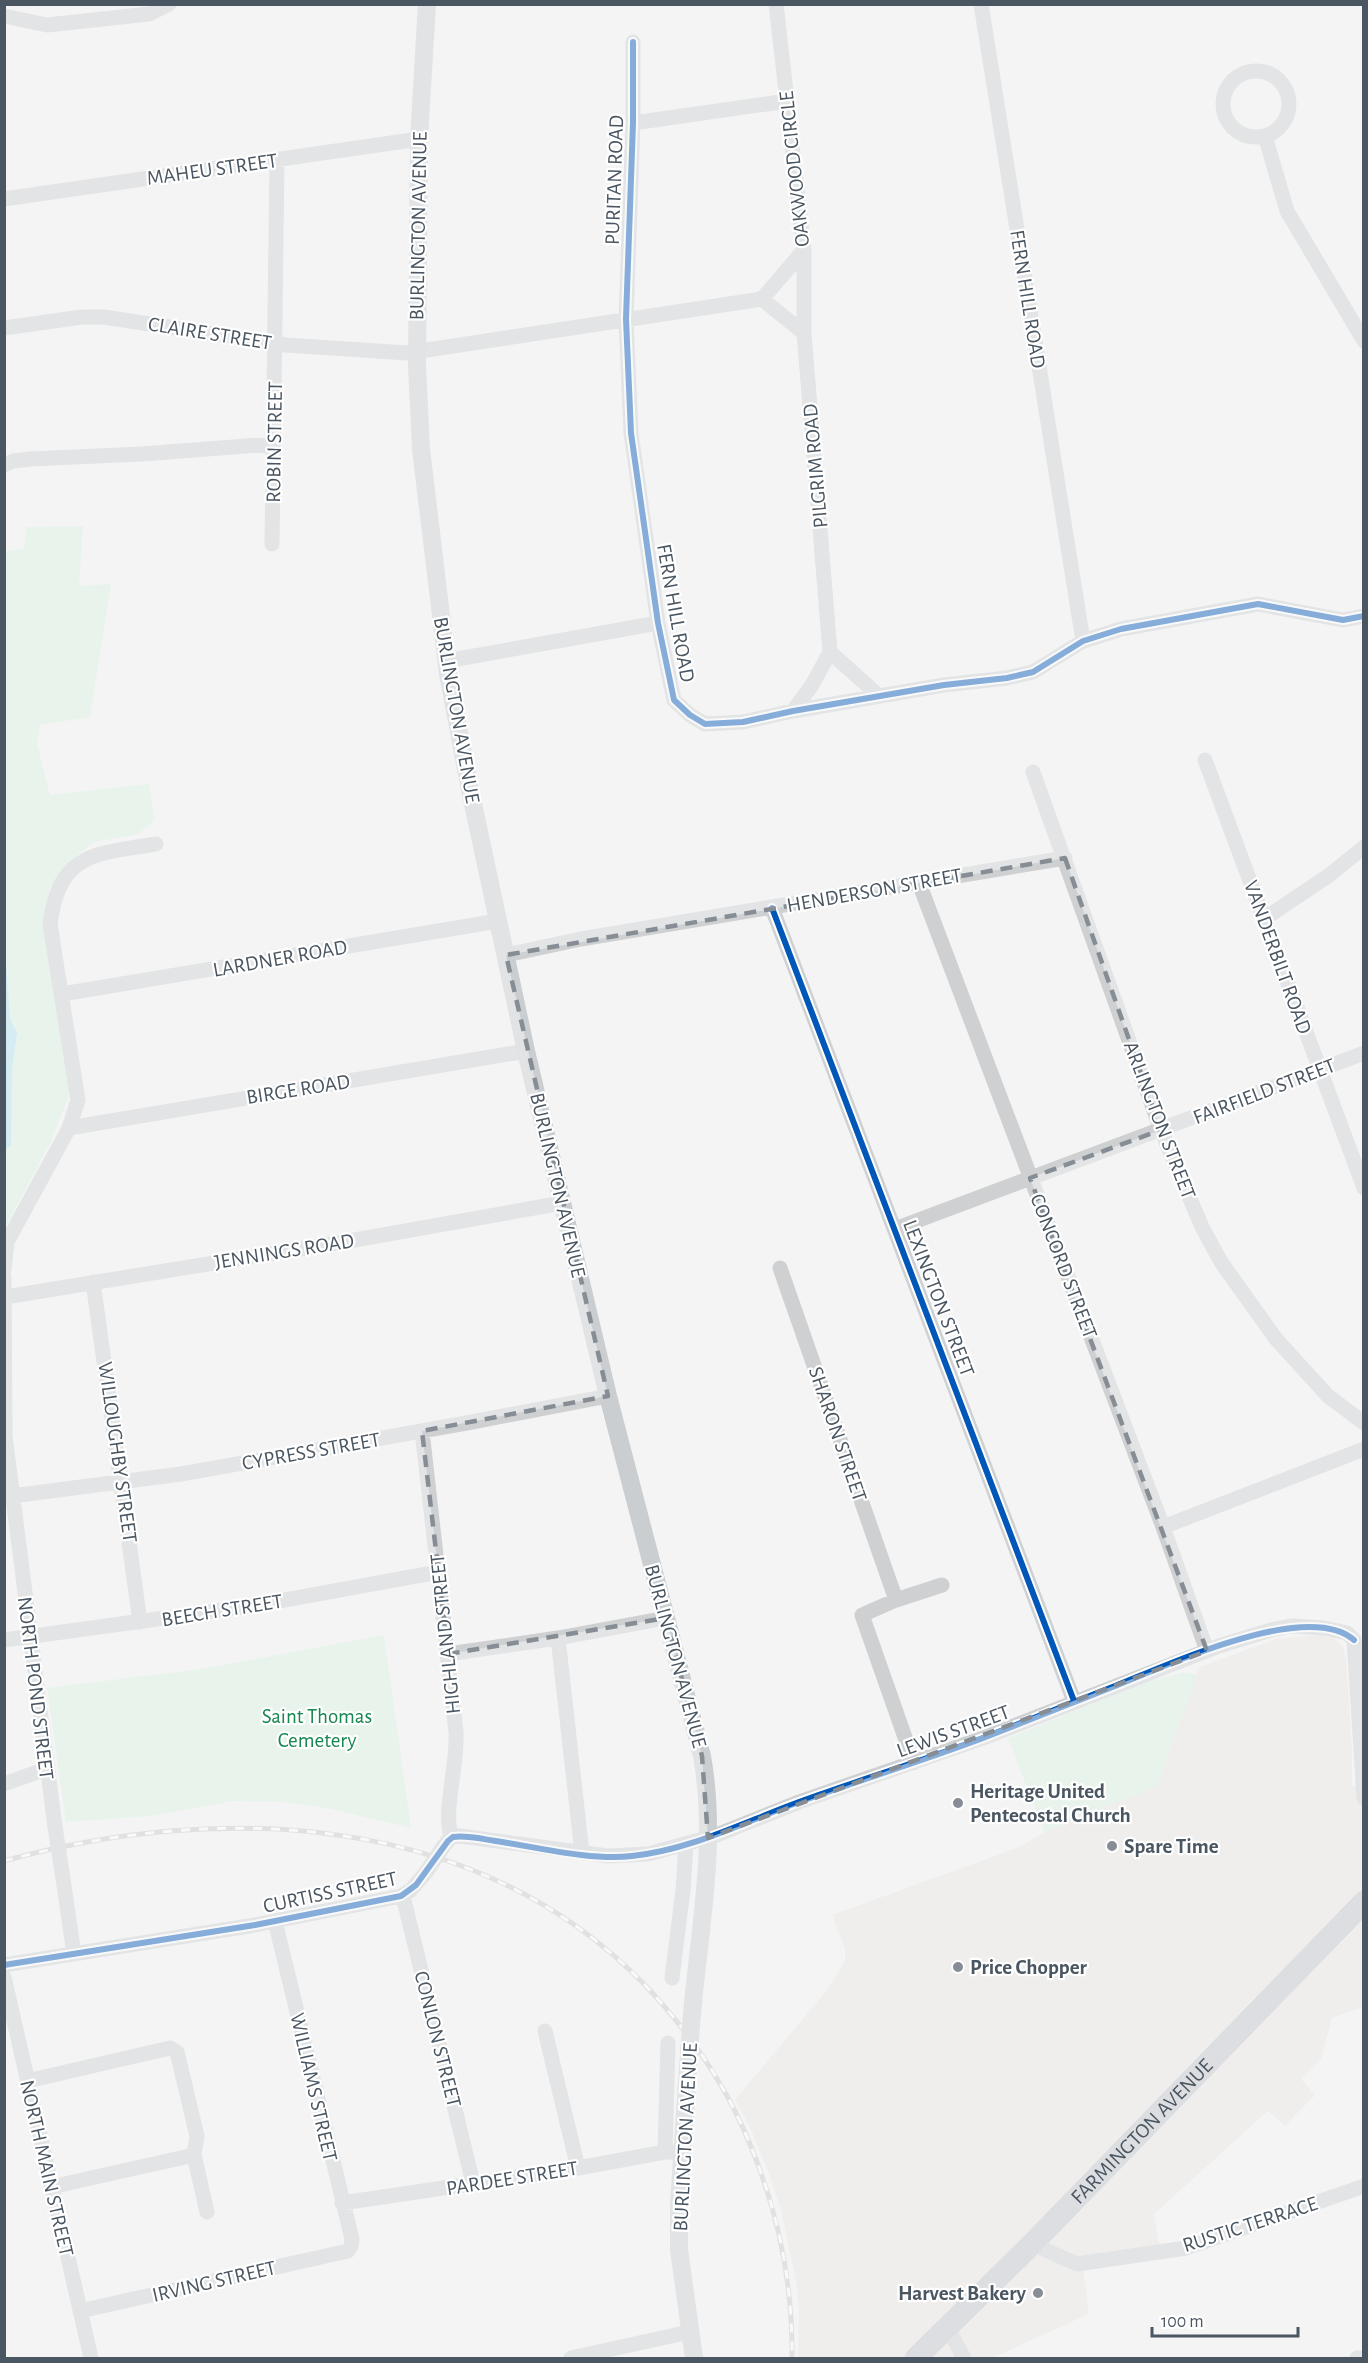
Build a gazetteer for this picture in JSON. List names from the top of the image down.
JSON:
{
  "streets": {
    "highway": ["FARMINGTON AVENUE"],
    "main road": ["BURLINGTON AVENUE"],
    "street": [
      "MAHEU STREET",
      "OAKWOOD CIRCLE",
      "PURITAN ROAD",
      "FERN HILL ROAD",
      "CLAIRE STREET",
      "ROBIN STREET",
      "PILGRIM ROAD",
      "HENDERSON STREET",
      "VANDERBILT ROAD",
      "LARDNER ROAD",
      "BIRGE ROAD",
      "FAIRFIELD STREET",
      "ARLINGTON STREET",
      "JENNINGS ROAD",
      "CONCORD STREET",
      "LEXINGTON STREET",
      "SHARON STREET",
      "CYPRESS STREET",
      "WILLOUGHBY STREET",
      "BEECH STREET",
      "HIGHLAND STREET",
      "NORTH POND STREET",
      "LEWIS STREET",
      "CURTISS STREET",
      "CONLON STREET",
      "WILLIAMS STREET",
      "NORTH MAIN STREET",
      "PARDEE STREET",
      "RUSTIC TERRACE",
      "IRVING STREET"
    ]
  },
  "crossings": [
    ["MAHEU STREET", "BURLINGTON AVENUE"],
    ["MAHEU STREET", "ROBIN STREET"],
    ["OAKWOOD CIRCLE", "PILGRIM ROAD"],
    ["PURITAN ROAD", "FERN HILL ROAD"],
    ["BURLINGTON AVENUE", "CLAIRE STREET"],
    ["BURLINGTON AVENUE", "HENDERSON STREET"],
    ["BURLINGTON AVENUE", "LARDNER ROAD"],
    ["BURLINGTON AVENUE", "BIRGE ROAD"],
    ["BURLINGTON AVENUE", "JENNINGS ROAD"],
    ["BURLINGTON AVENUE", "CYPRESS STREET"],
    ["BURLINGTON AVENUE", "LEWIS STREET"],
    ["BURLINGTON AVENUE", "PARDEE STREET"],
    ["CLAIRE STREET", "ROBIN STREET"],
    ["HENDERSON STREET", "ARLINGTON STREET"],
    ["HENDERSON STREET", "CONCORD STREET"],
    ["HENDERSON STREET", "LEXINGTON STREET"],
    ["VANDERBILT ROAD", "FAIRFIELD STREET"],
    ["FAIRFIELD STREET", "ARLINGTON STREET"],
    ["FAIRFIELD STREET", "CONCORD STREET"],
    ["FAIRFIELD STREET", "LEXINGTON STREET"],
    ["JENNINGS ROAD", "WILLOUGHBY STREET"],
    ["JENNINGS ROAD", "NORTH POND STREET"],
    ["CONCORD STREET", "LEWIS STREET"],
    ["LEXINGTON STREET", "LEWIS STREET"],
    ["CYPRESS STREET", "WILLOUGHBY STREET"],
    ["CYPRESS STREET", "HIGHLAND STREET"],
    ["CYPRESS STREET", "NORTH POND STREET"],
    ["WILLOUGHBY STREET", "BEECH STREET"],
    ["BEECH STREET", "HIGHLAND STREET"],
    ["BEECH STREET", "NORTH POND STREET"],
    ["HIGHLAND STREET", "CURTISS STREET"],
    ["NORTH POND STREET", "CURTISS STREET"],
    ["CURTISS STREET", "CONLON STREET"],
    ["CURTISS STREET", "WILLIAMS STREET"],
    ["CONLON STREET", "PARDEE STREET"],
    ["WILLIAMS STREET", "PARDEE STREET"],
    ["WILLIAMS STREET", "IRVING STREET"],
    ["FARMINGTON AVENUE", "RUSTIC TERRACE"],
    ["NORTH MAIN STREET", "IRVING STREET"]
  ],
  "parks": ["Saint Thomas Cemetery"],
  "places": [
    "Heritage United Pentecostal Church",
    "Spare Time",
    "Price Chopper",
    "Harvest Bakery"
  ],
  "scale_bar": "100 m"
}
